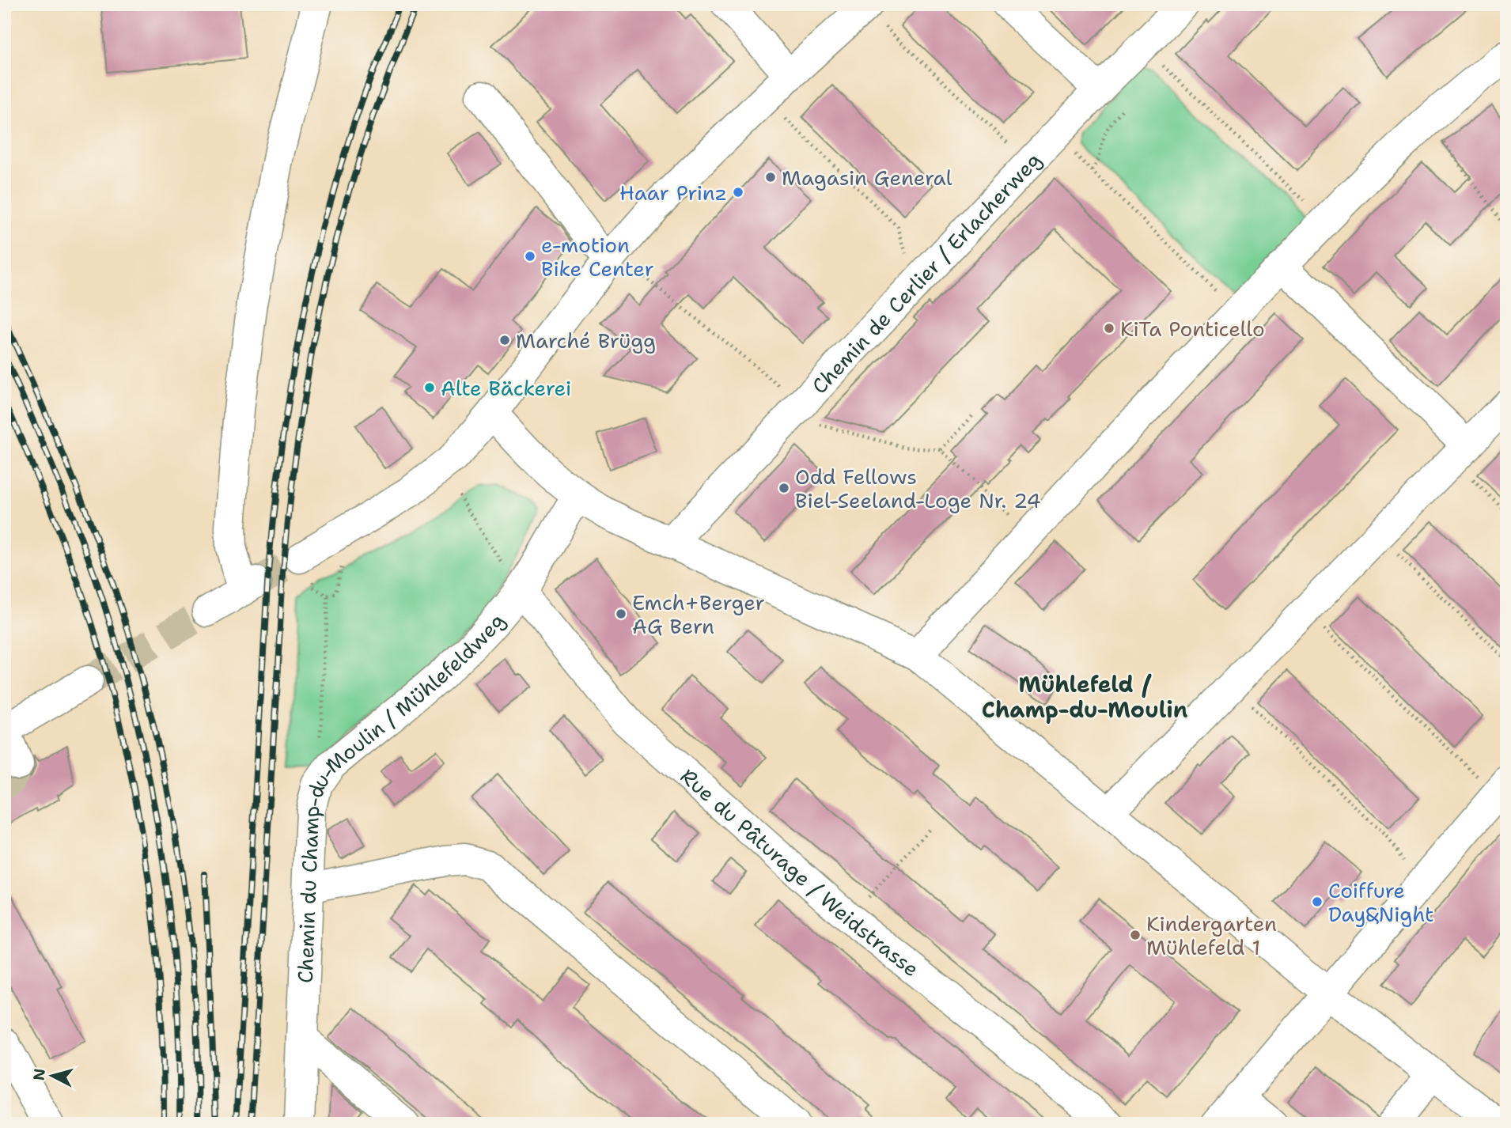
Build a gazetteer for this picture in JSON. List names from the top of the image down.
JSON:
{
  "streets": {
    "street": ["Chemin de Cerlier / Erlacherweg", "Chemin du Champ-du-Moulin / Mühlefeldweg", "Rue du Pâturage / Weidstrasse"]
  },
  "crossings": [
    ["Chemin du Champ-du-Moulin / Mühlefeldweg", "Rue du Pâturage / Weidstrasse"]
  ],
  "districts": ["Mühlefeld / Champ-du-Moulin"],
  "places": [
    "Magasin General",
    "Haar Prinz",
    "e-motion Bike Center",
    "KiTa Ponticello",
    "Marché Brügg",
    "Alte Bäckerei",
    "Odd Fellows Biel-Seeland-Loge Nr. 24",
    "Emch+Berger AG Bern",
    "Coiffure Day&Night",
    "Kindergarten Mühlefeld 1"
  ],
  "north": "left"
}
